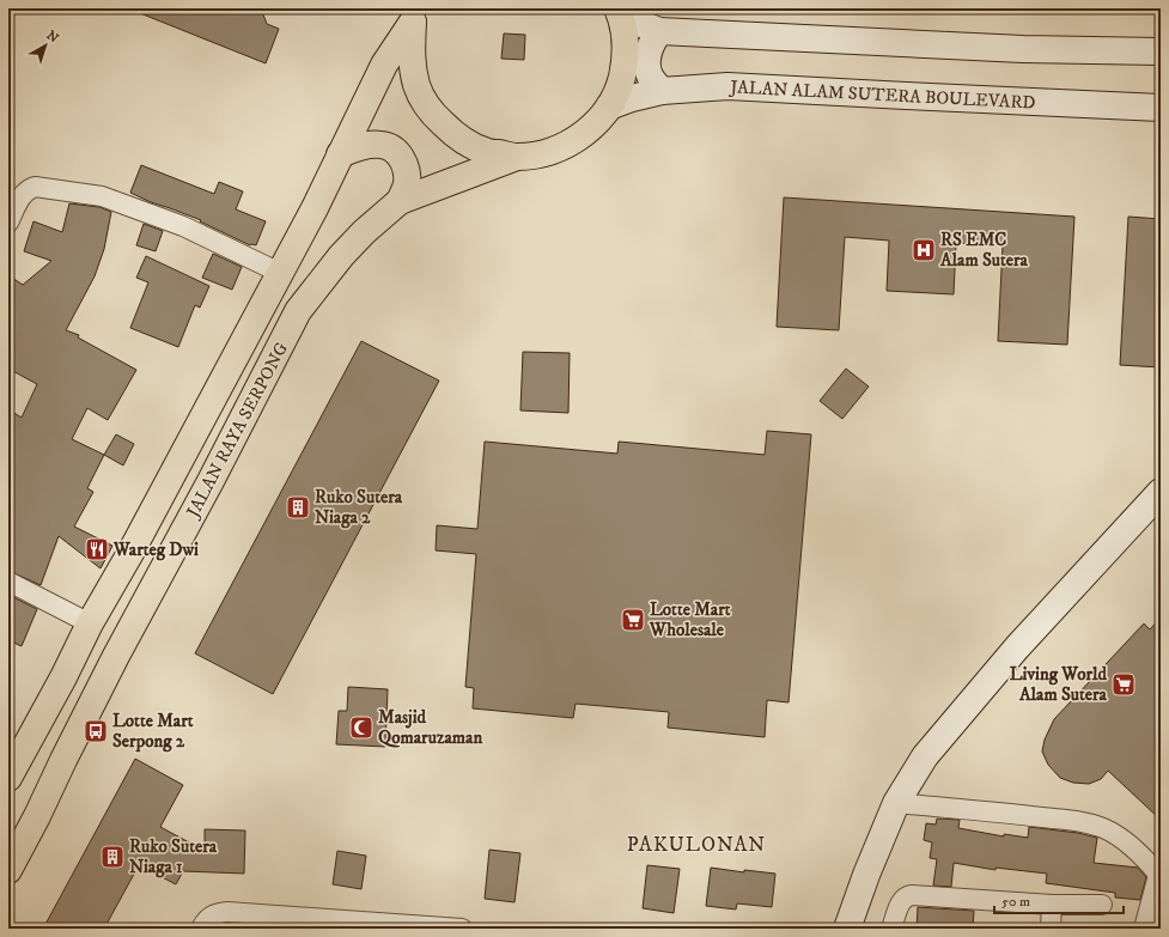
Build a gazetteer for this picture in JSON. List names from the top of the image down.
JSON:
{
  "streets": {
    "main road": ["JALAN ALAM SUTERA BOULEVARD", "JALAN RAYA SERPONG"]
  },
  "districts": ["PAKULONAN"],
  "places": {
    "hospital": ["RS EMC Alam Sutera"],
    "building": ["Ruko Sutera Niaga 2", "Ruko Sutera Niaga 1"],
    "restaurant": ["Warteg Dwi"],
    "supermarket": ["Lotte Mart Wholesale", "Living World Alam Sutera"],
    "mosque": ["Masjid Qomaruzaman"],
    "bus stop": ["Lotte Mart Serpong 2"]
  },
  "scale_bar": "50 m",
  "north": "top right"
}
